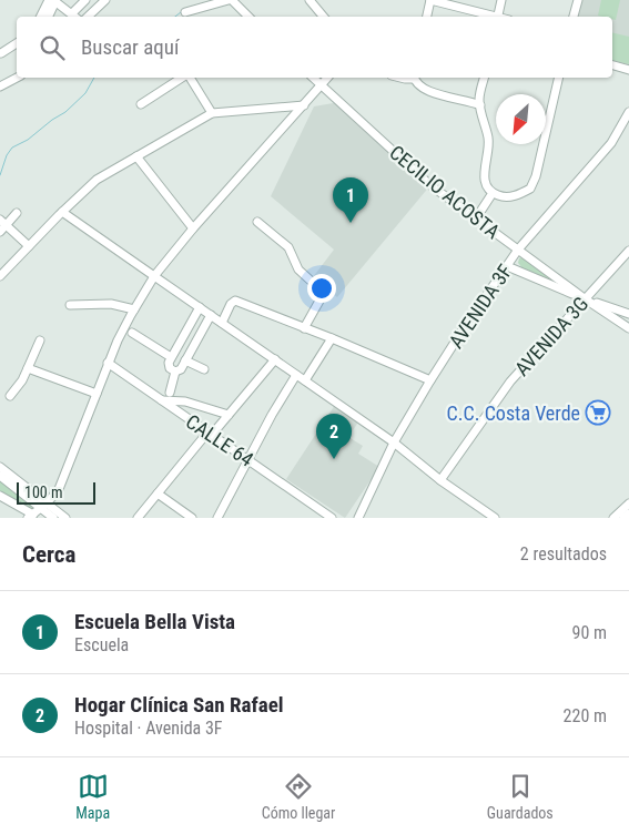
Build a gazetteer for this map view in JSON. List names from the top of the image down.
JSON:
{
  "streets": {
    "street": [
      "CECILIO ACOSTA",
      "AVENIDA 3F",
      "AVENIDA 3G",
      "CALLE 64"
    ]
  },
  "crossings": [
    ["CECILIO ACOSTA", "AVENIDA 3F"],
    ["CECILIO ACOSTA", "AVENIDA 3G"]
  ],
  "places": {
    "supermarket": ["C.C. Costa Verde"]
  },
  "scale_bar": "100 m",
  "north": "bottom left",
  "page": {
    "search": "Buscar aquí",
    "pins": ["1", "2"],
    "scale": "100 m",
    "heading": ["Cerca", "2 resultados"],
    "list": [
      {
        "mark": "1",
        "name": "Escuela Bella Vista",
        "note": "Escuela",
        "value": "90 m"
      },
      {
        "mark": "2",
        "name": "Hogar Clínica San Rafael",
        "note": "Hospital · Avenida 3F",
        "value": "220 m"
      }
    ],
    "nav": ["Mapa", "Cómo llegar", "Guardados"]
  }
}
